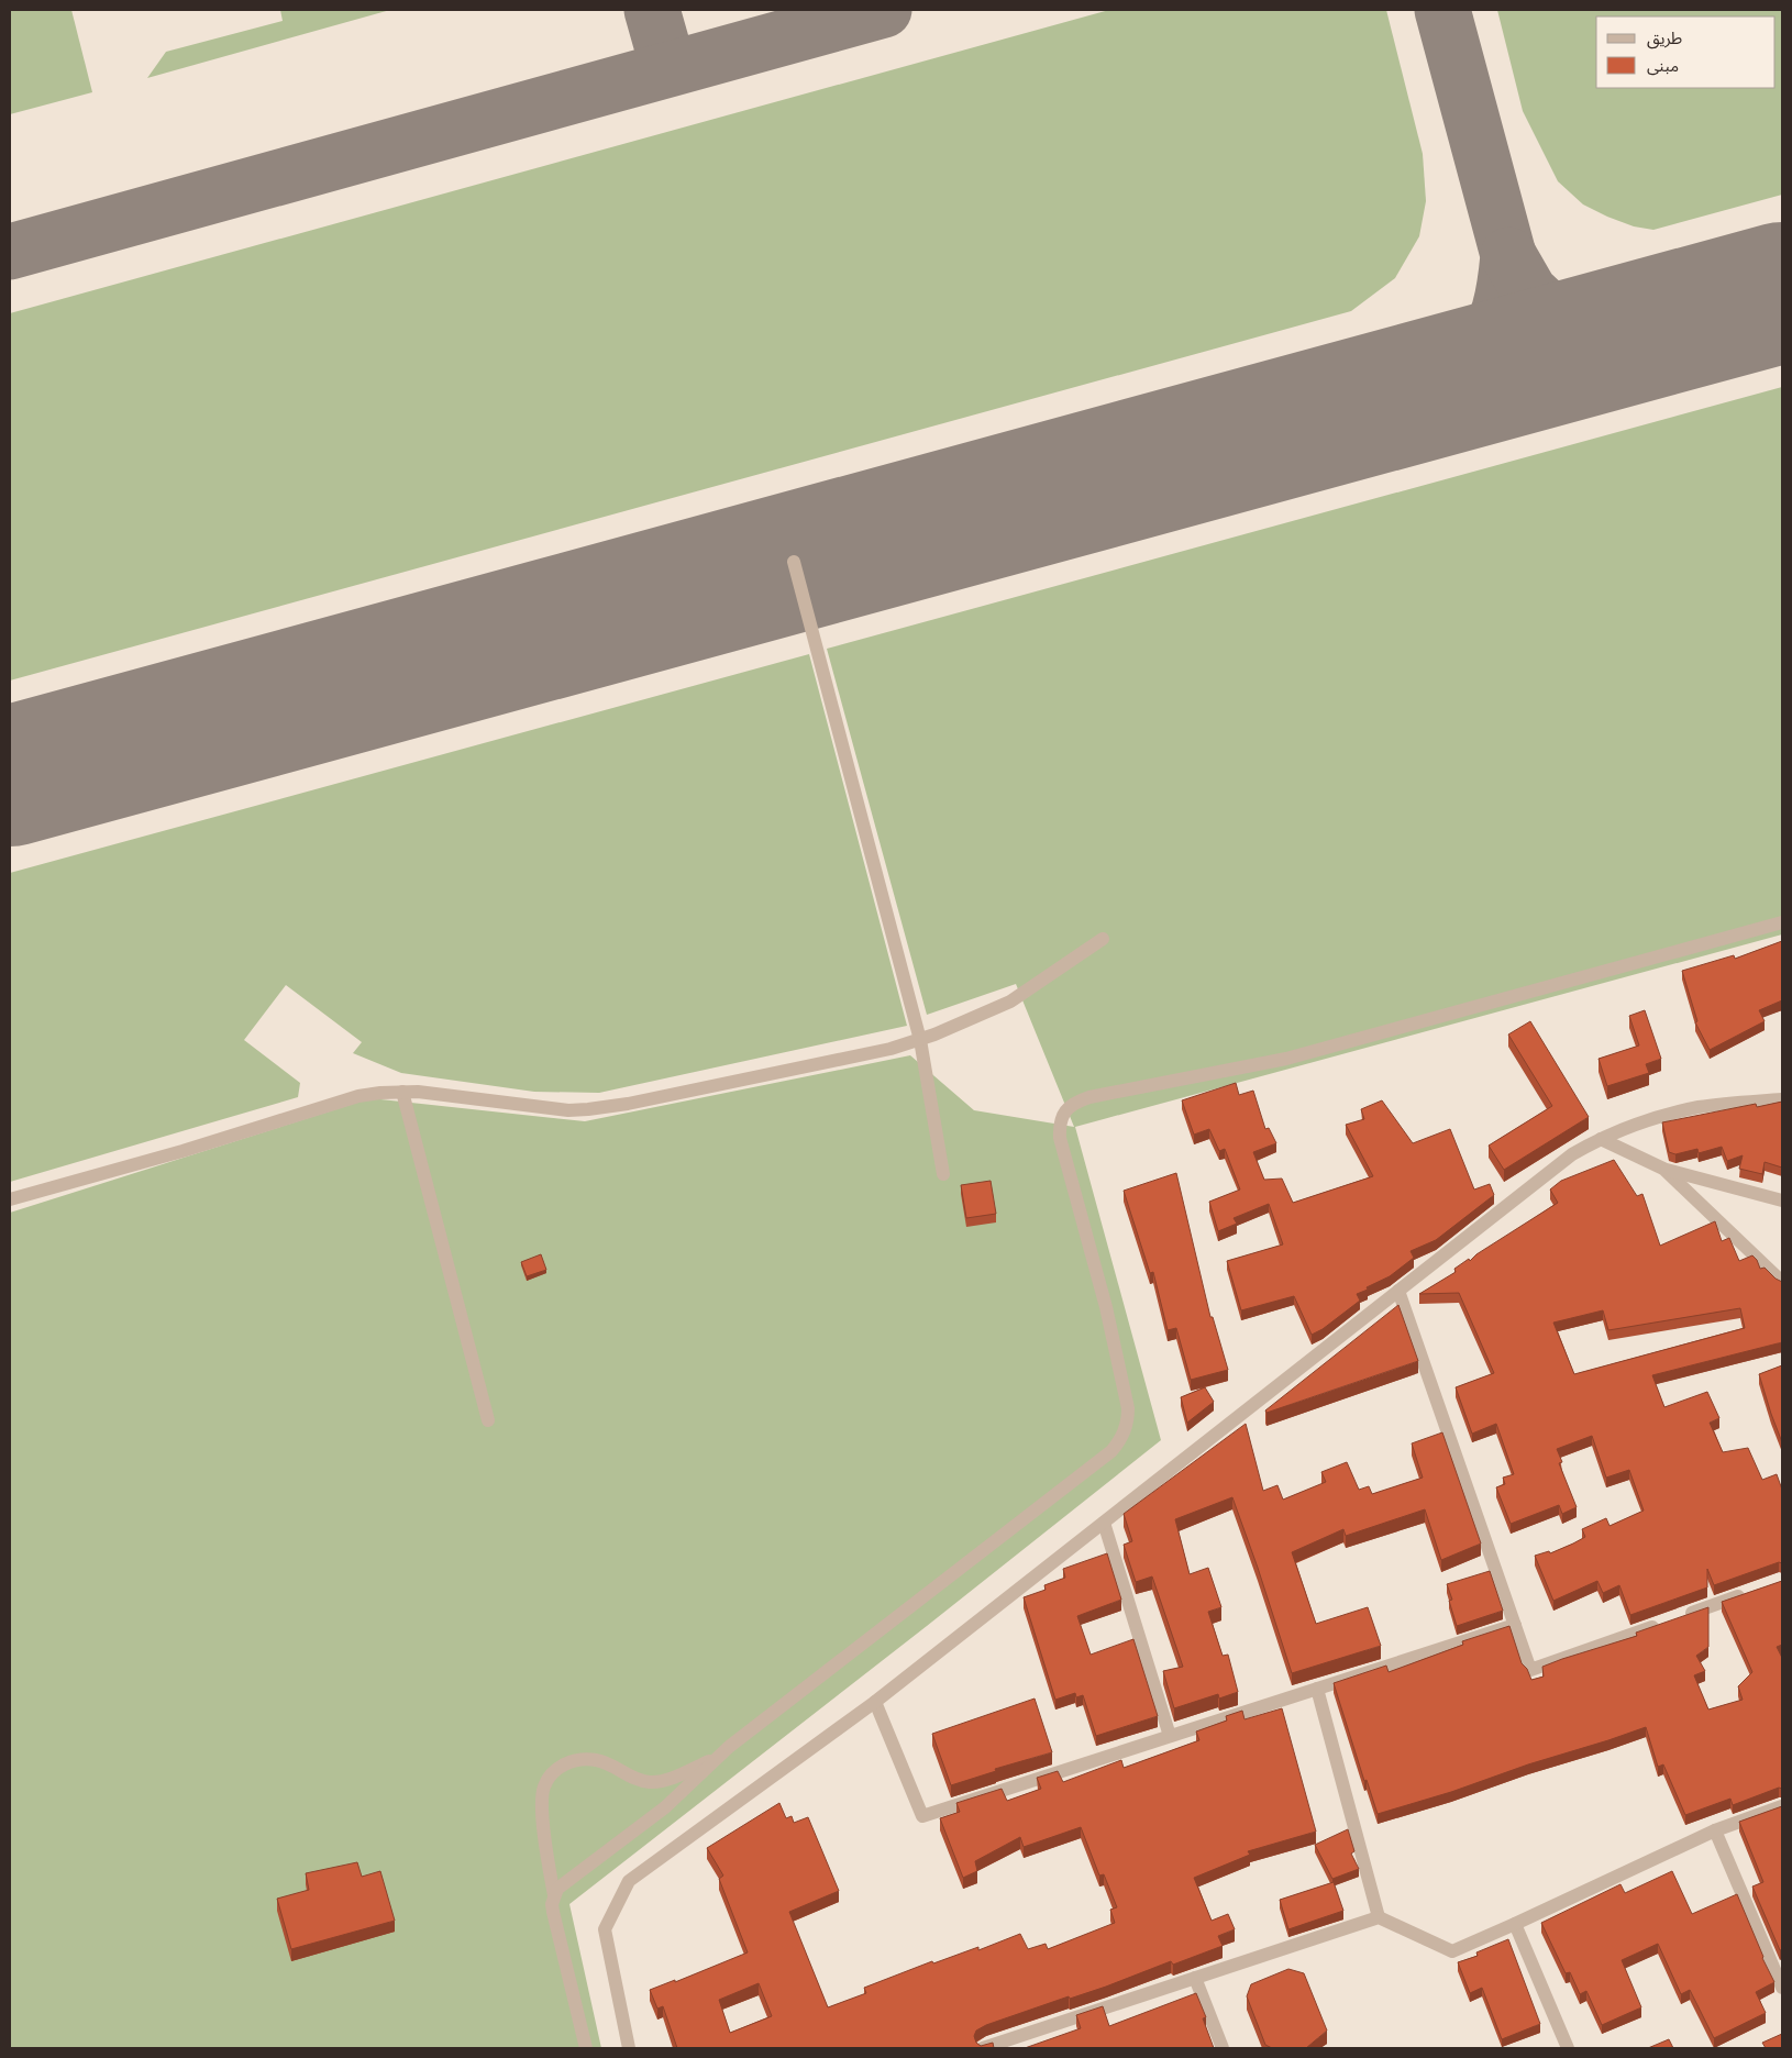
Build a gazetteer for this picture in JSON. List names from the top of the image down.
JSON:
{
  "legend": ["طريق", "مبنى"]
}
